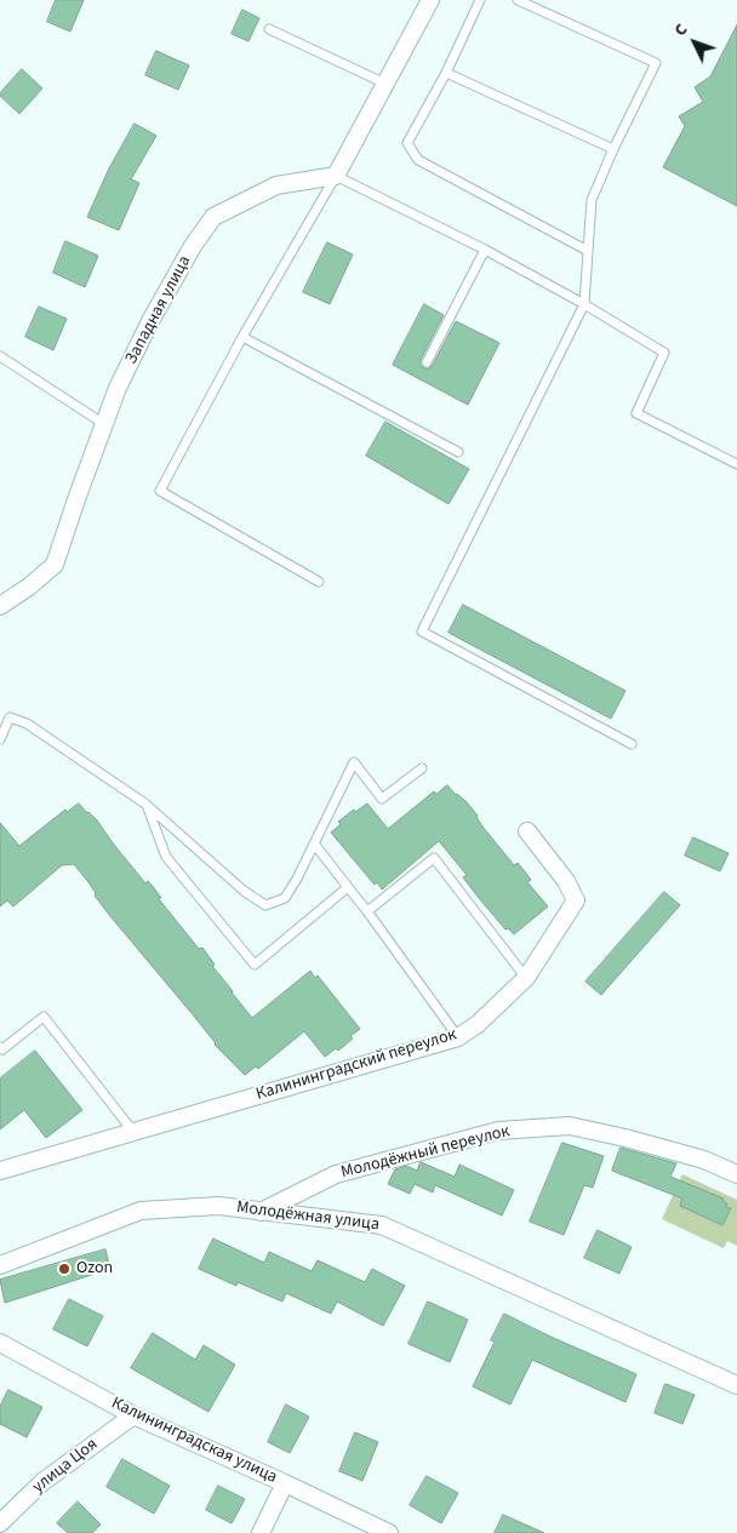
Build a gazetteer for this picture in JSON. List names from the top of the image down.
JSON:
{
  "streets": {
    "street": [
      "Западная улица",
      "Калининградский переулок",
      "Молодёжный переулок",
      "Молодёжная улица",
      "Калининградская улица",
      "улица Цоя"
    ]
  },
  "crossings": [
    ["Молодёжный переулок", "Молодёжная улица"],
    ["Калининградская улица", "улица Цоя"]
  ],
  "places": ["Ozon"],
  "north": "top left"
}
